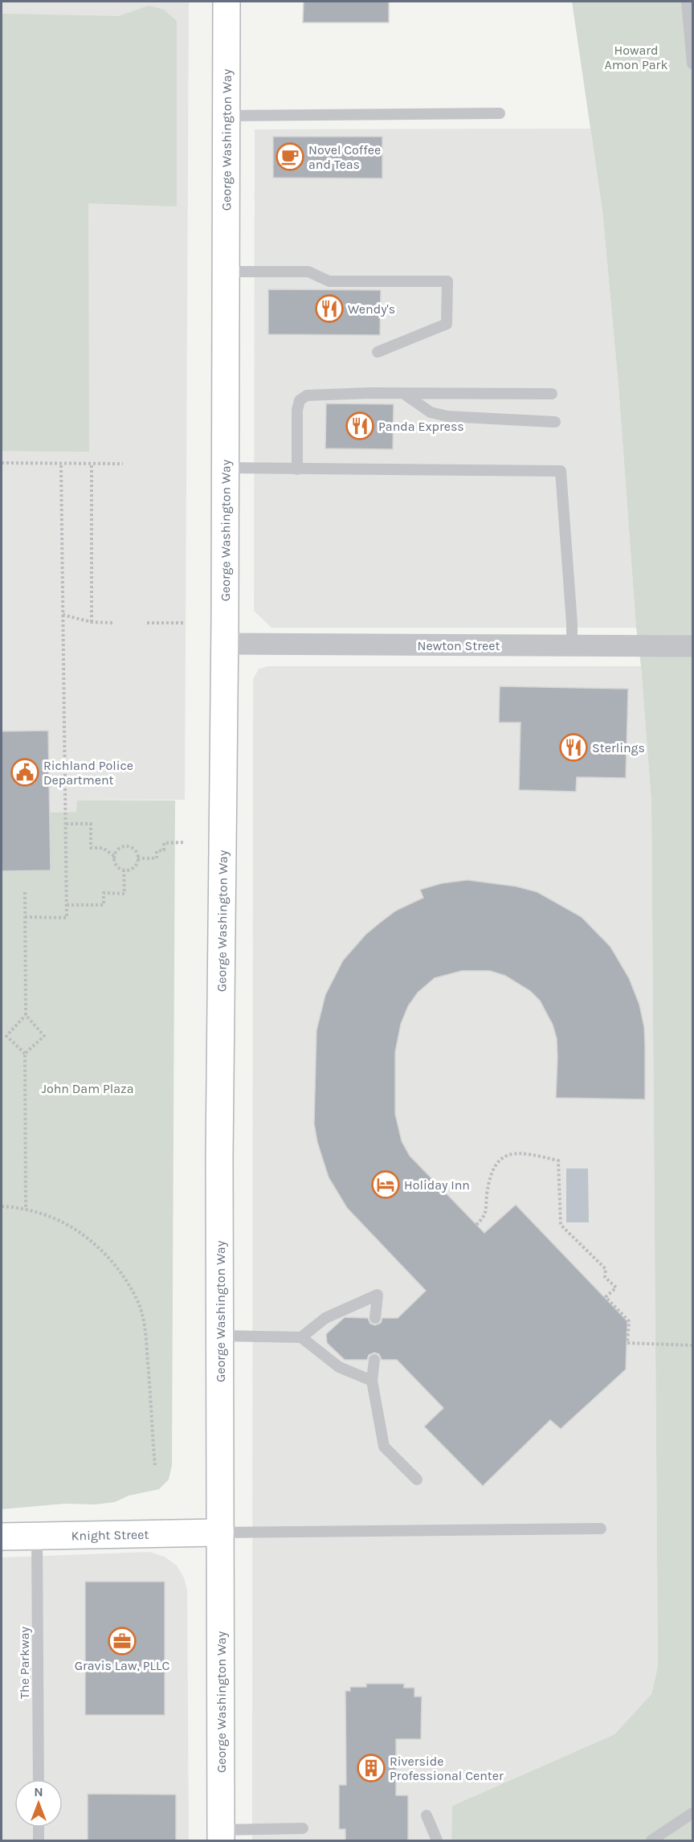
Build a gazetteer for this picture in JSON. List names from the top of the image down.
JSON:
{
  "streets": {
    "main road": ["George Washington Way", "Knight Street"],
    "street": ["Newton Street"],
    "lane": ["The Parkway"]
  },
  "crossings": [
    ["George Washington Way", "Newton Street"],
    ["George Washington Way", "Knight Street"],
    ["Knight Street", "The Parkway"]
  ],
  "parks": ["Howard Amon Park", "John Dam Plaza"],
  "places": {
    "cafe": ["Novel Coffee and Teas"],
    "restaurant": ["Wendy's", "Panda Express", "Sterlings"],
    "public building": ["Richland Police Department"],
    "hotel": ["Holiday Inn"],
    "office": ["Gravis Law, PLLC"],
    "building": ["Riverside Professional Center"]
  },
  "north": "top"
}
